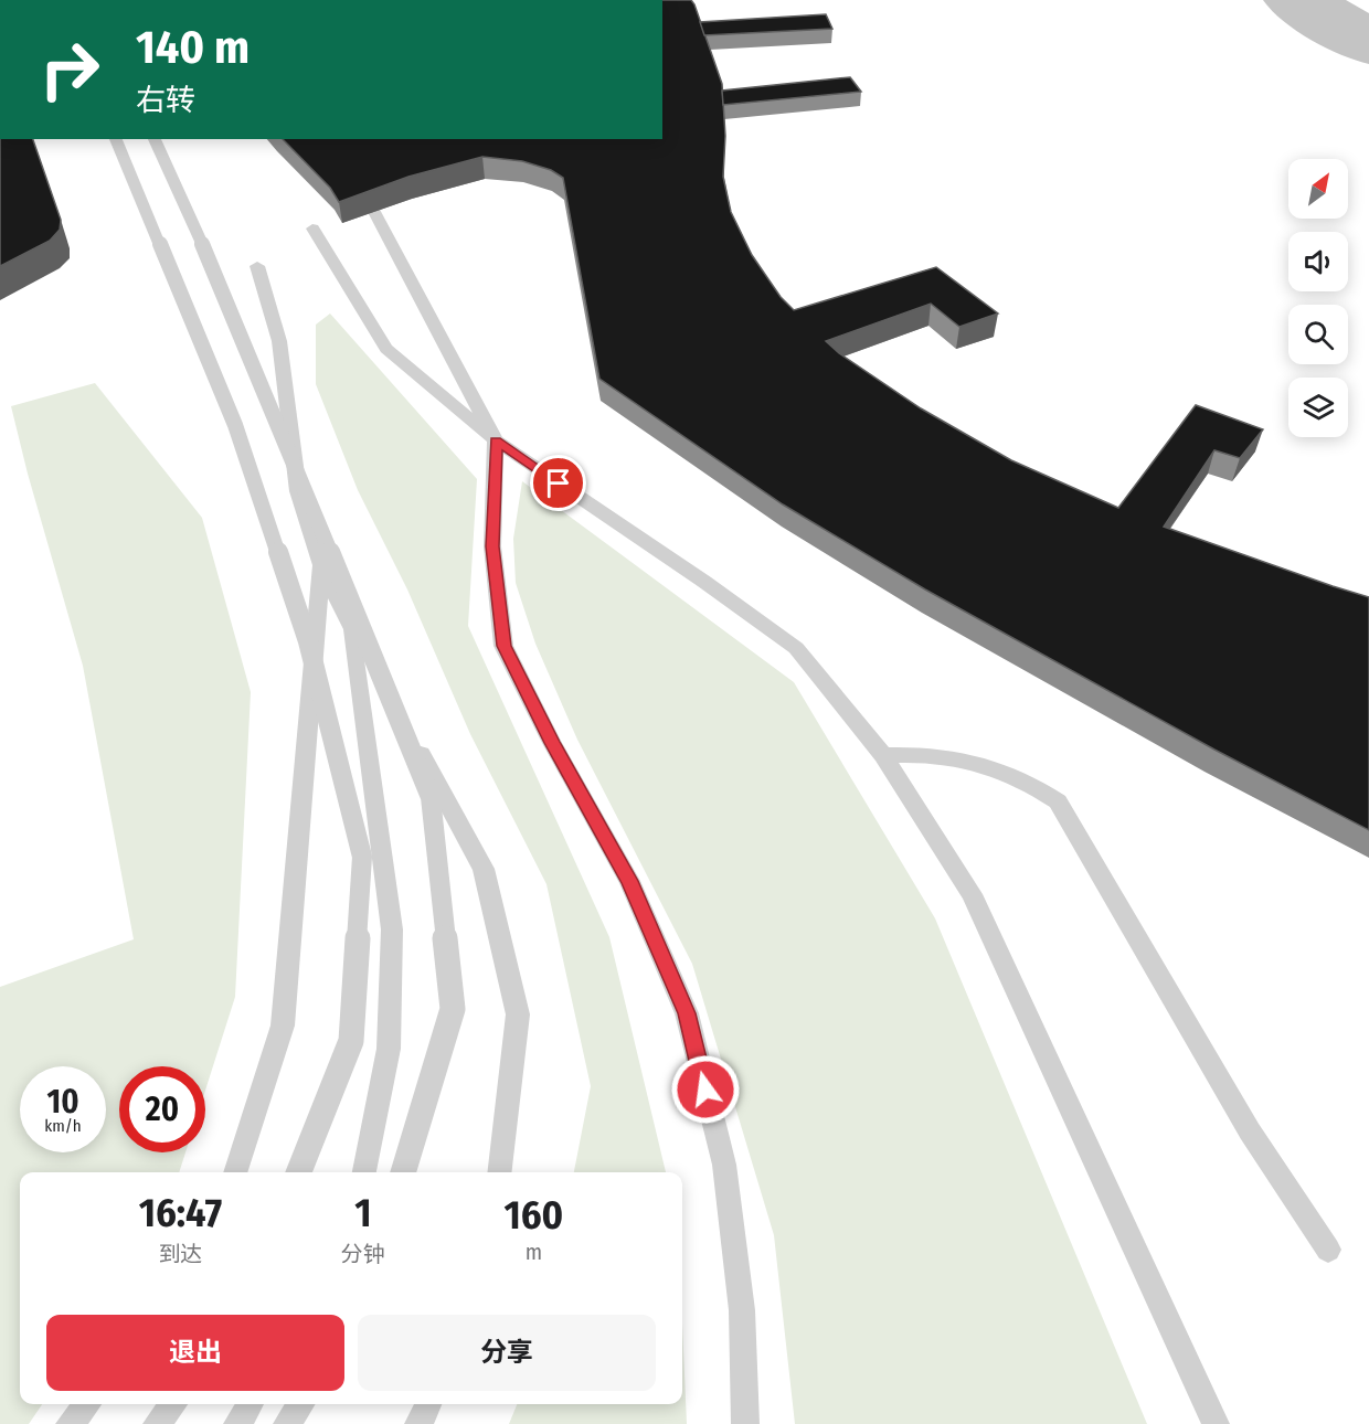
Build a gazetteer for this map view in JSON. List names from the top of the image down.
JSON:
{
  "north": "top right",
  "page": {
    "turn": ["140 m", "右转"],
    "speed": "10 km/h",
    "limit": "20",
    "eta": [
      "16:47",
      "到达",
      "1",
      "分钟",
      "160",
      "m"
    ],
    "buttons": ["退出", "分享"]
  }
}
